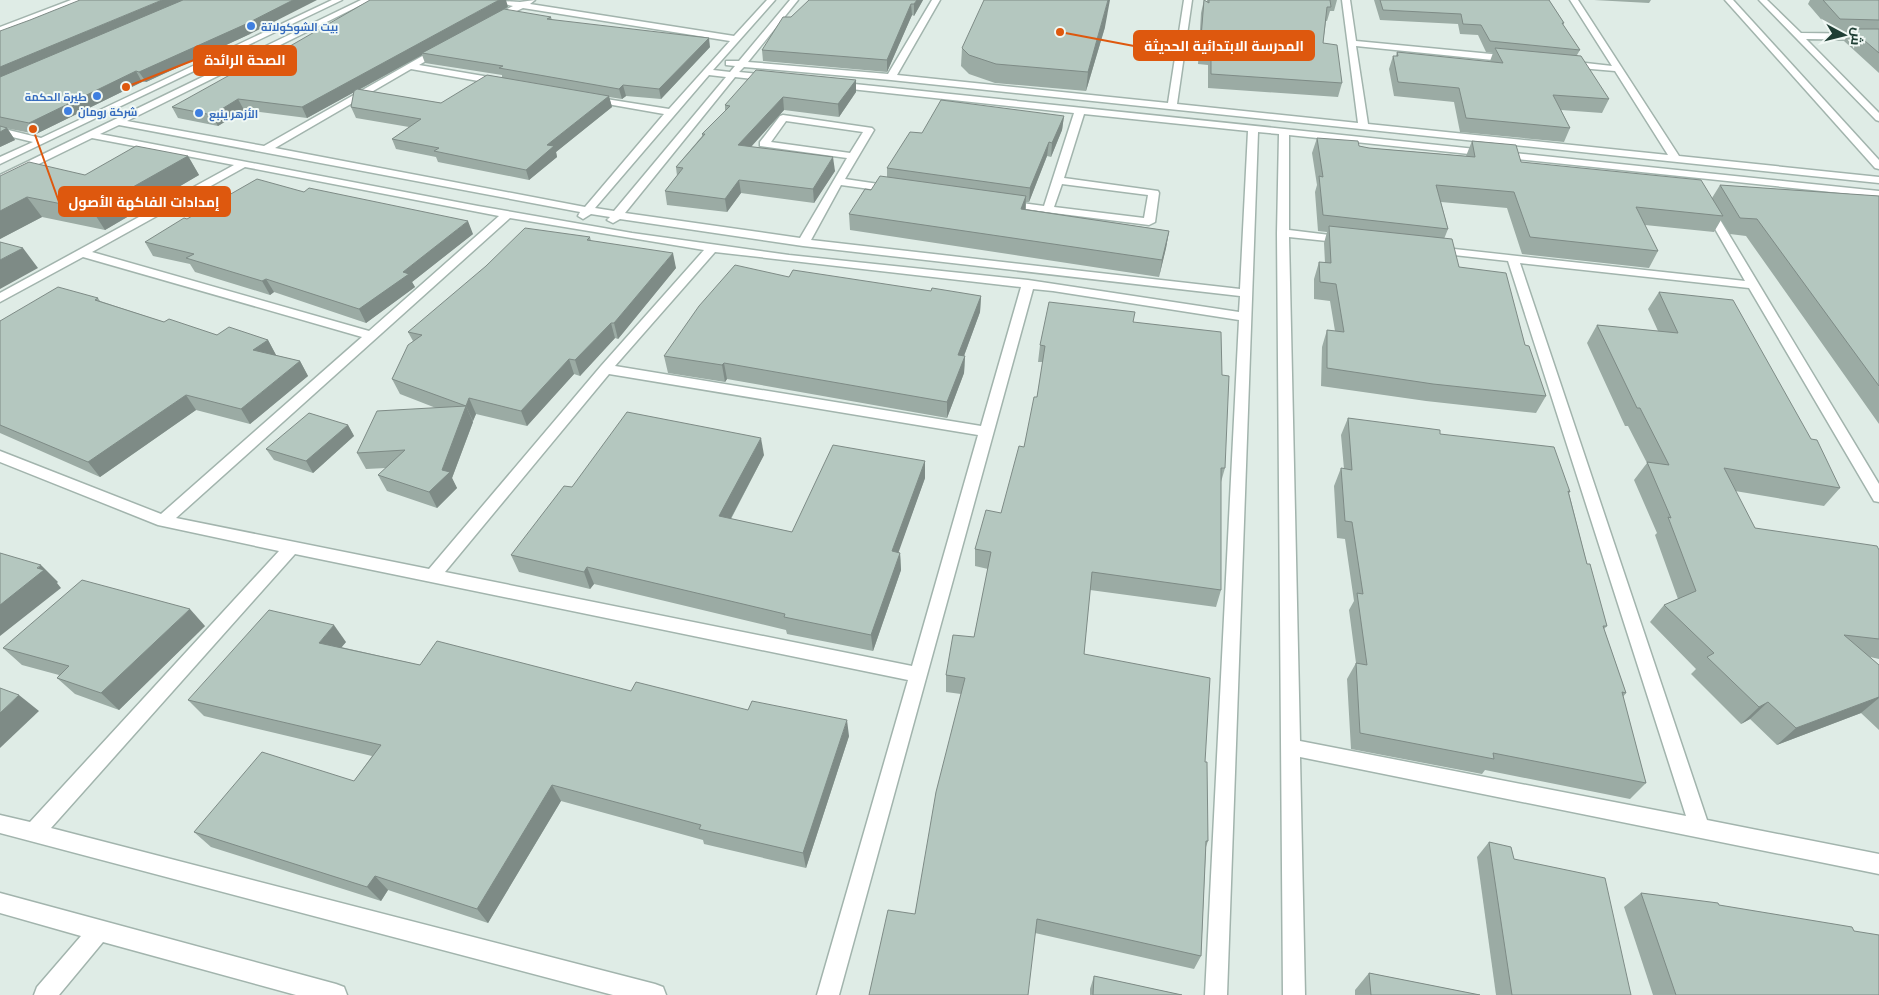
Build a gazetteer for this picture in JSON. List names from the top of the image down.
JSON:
{
  "places": [
    "بيت الشوكولاتة",
    "المدرسة الابتدائية الحديثة",
    "الصحة الرائدة",
    "طيرة الحكمة",
    "شركة رومان",
    "الأزهر ينبع",
    "إمدادات الفاكهة الأصول"
  ],
  "north": "right"
}
